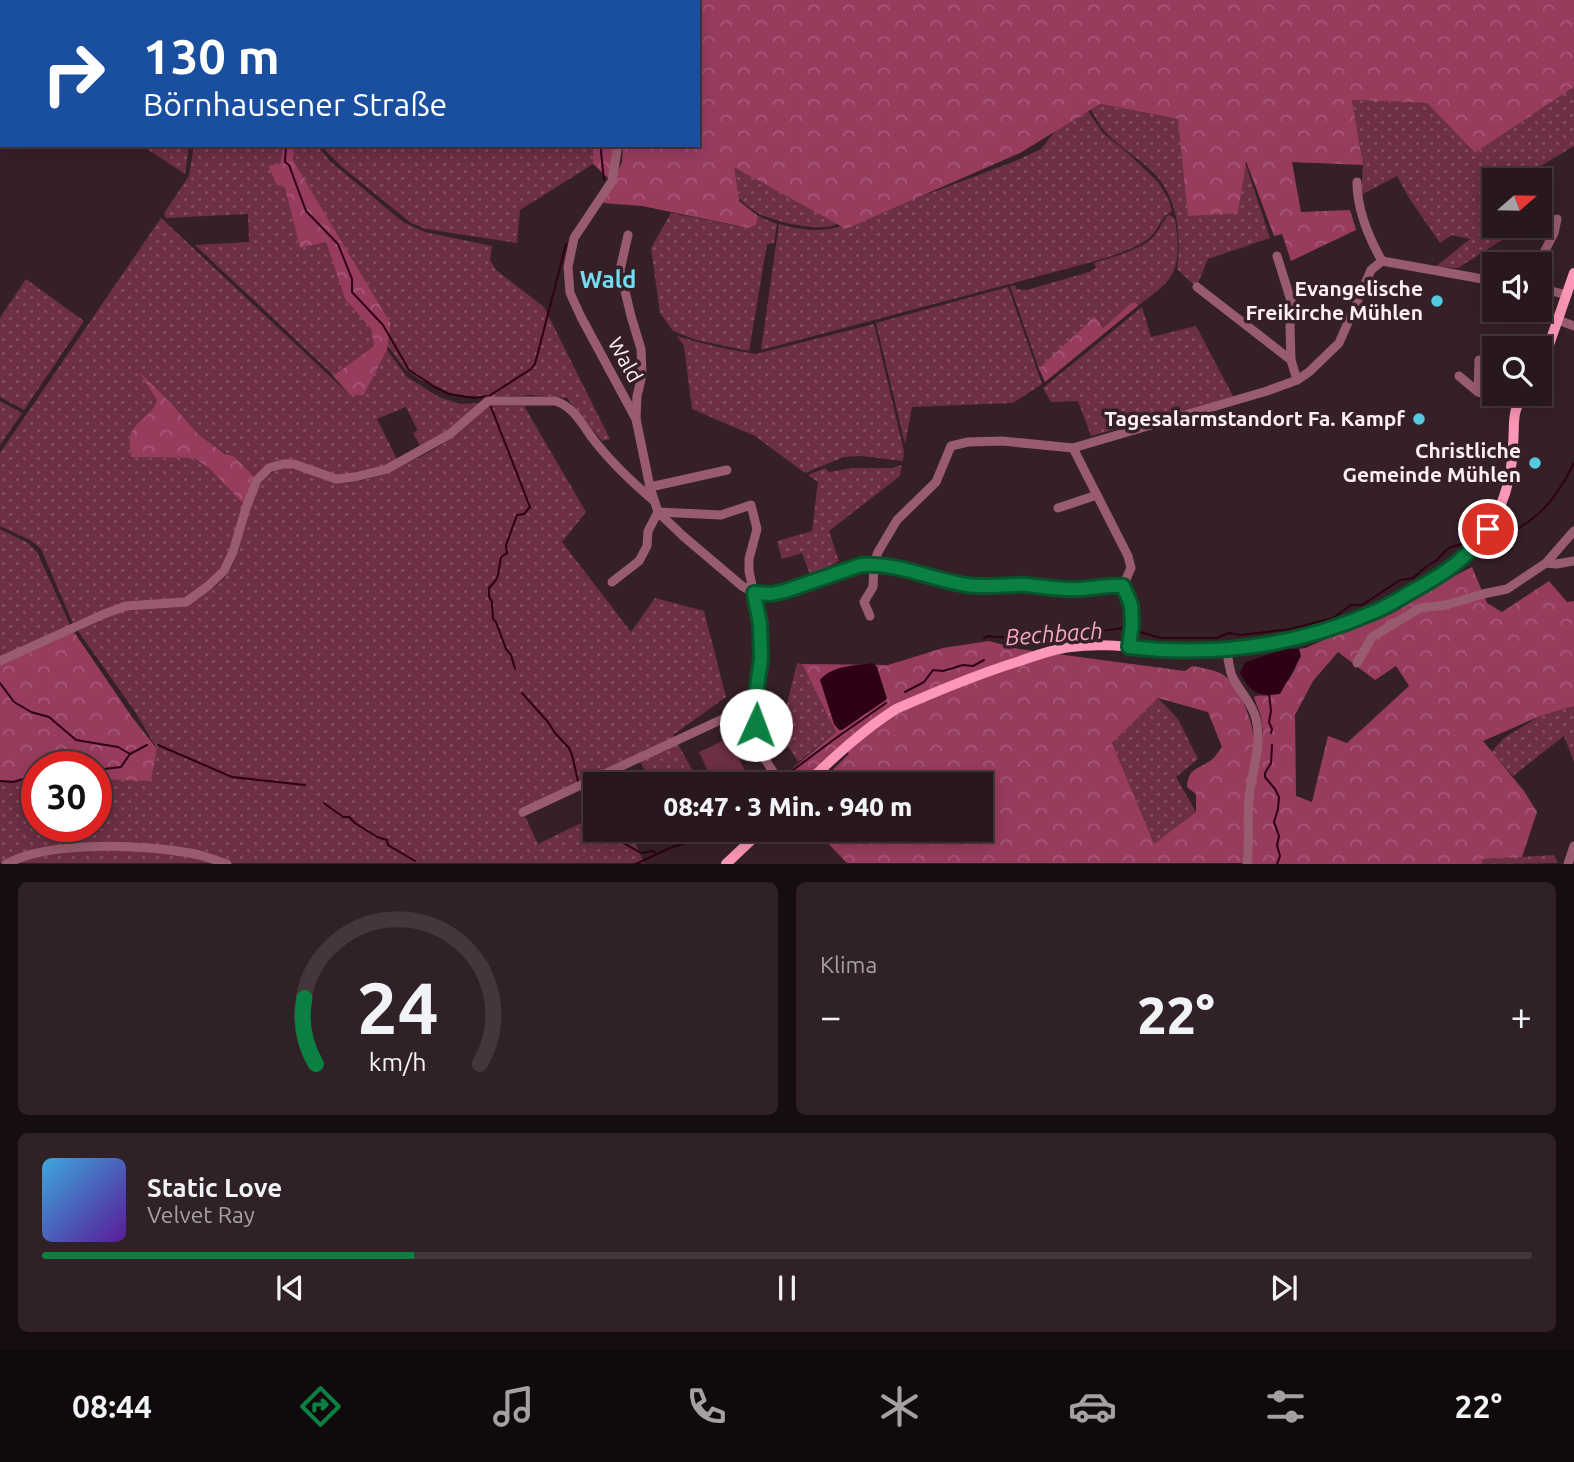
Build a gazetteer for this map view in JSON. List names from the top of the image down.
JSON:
{
  "streets": {
    "street": ["Wald"]
  },
  "districts": ["Wald"],
  "water": ["Bechbach"],
  "places": ["Evangelische Freikirche Mühlen", "Tagesalarmstandort Fa. Kampf", "Christliche Gemeinde Mühlen"],
  "north": "right",
  "page": {
    "turn": ["130 m", "Börnhausener Straße"],
    "limit": "30",
    "trip": "08:47 · 3 Min. · 940 m",
    "tile": "Klima",
    "heat": ["−", "22°", "+"],
    "song": ["Static Love", "Velvet Ray"],
    "tabs": ["08:44", "22°"],
    "gauge": ["24", "km/h"]
  }
}
